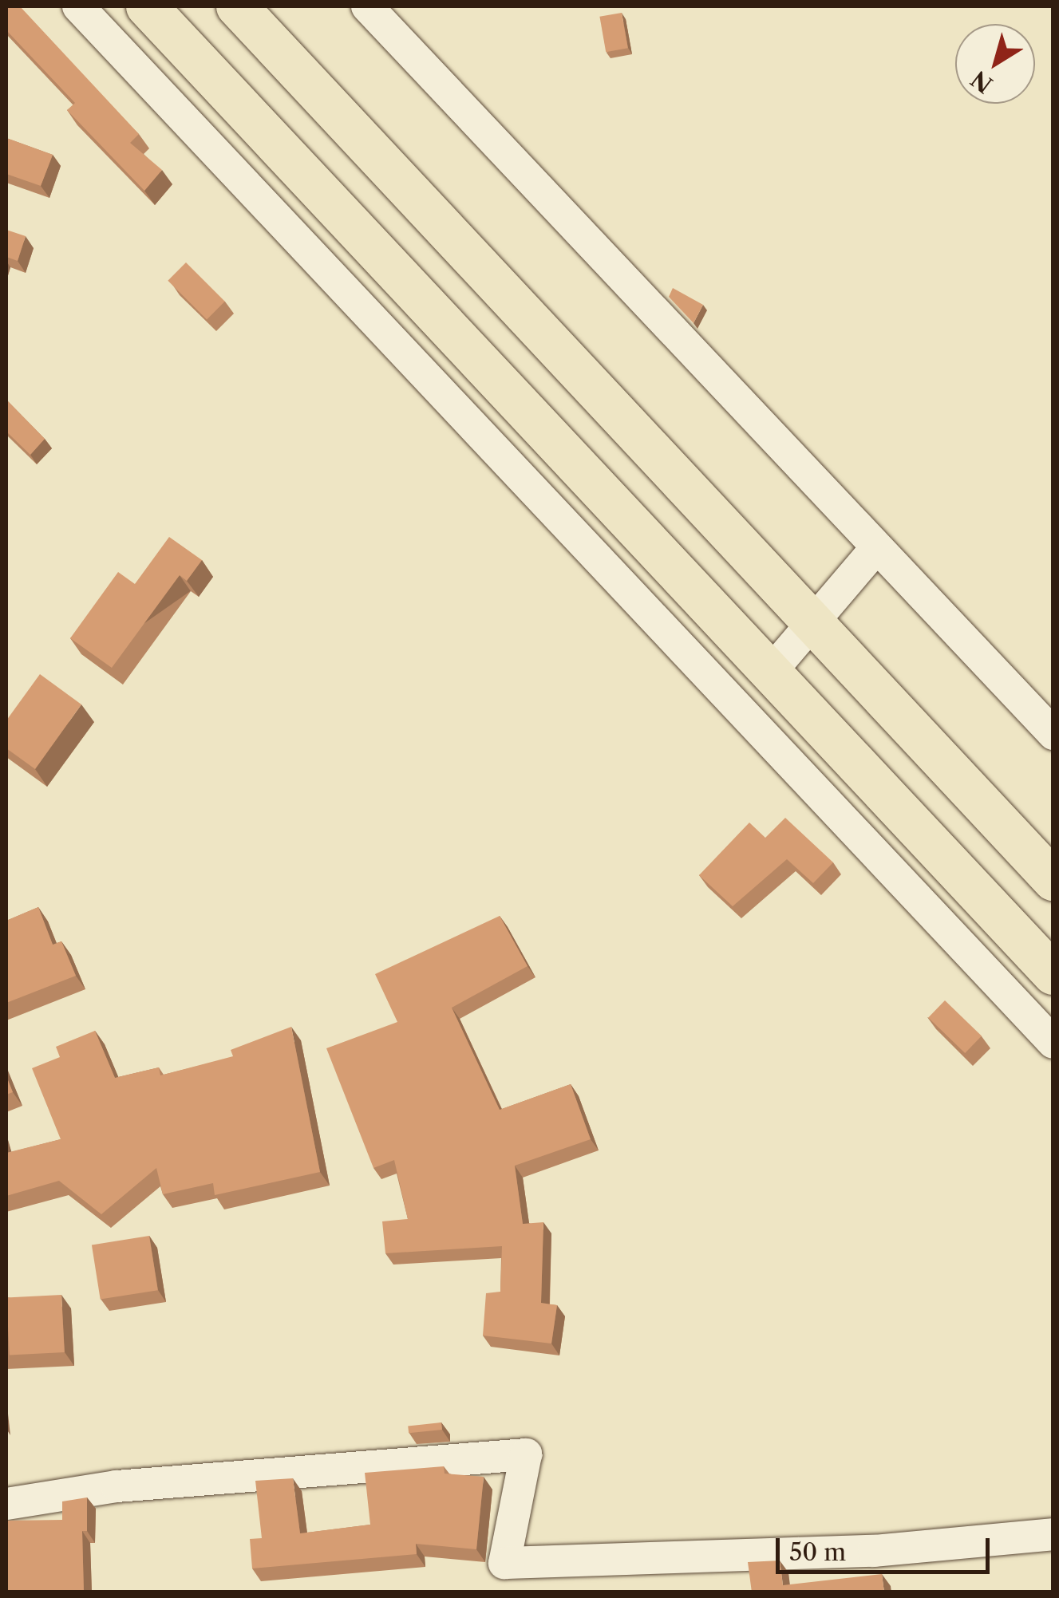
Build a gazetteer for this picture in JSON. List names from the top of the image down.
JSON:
{
  "scale_bar": "50 m",
  "north": "bottom left"
}
